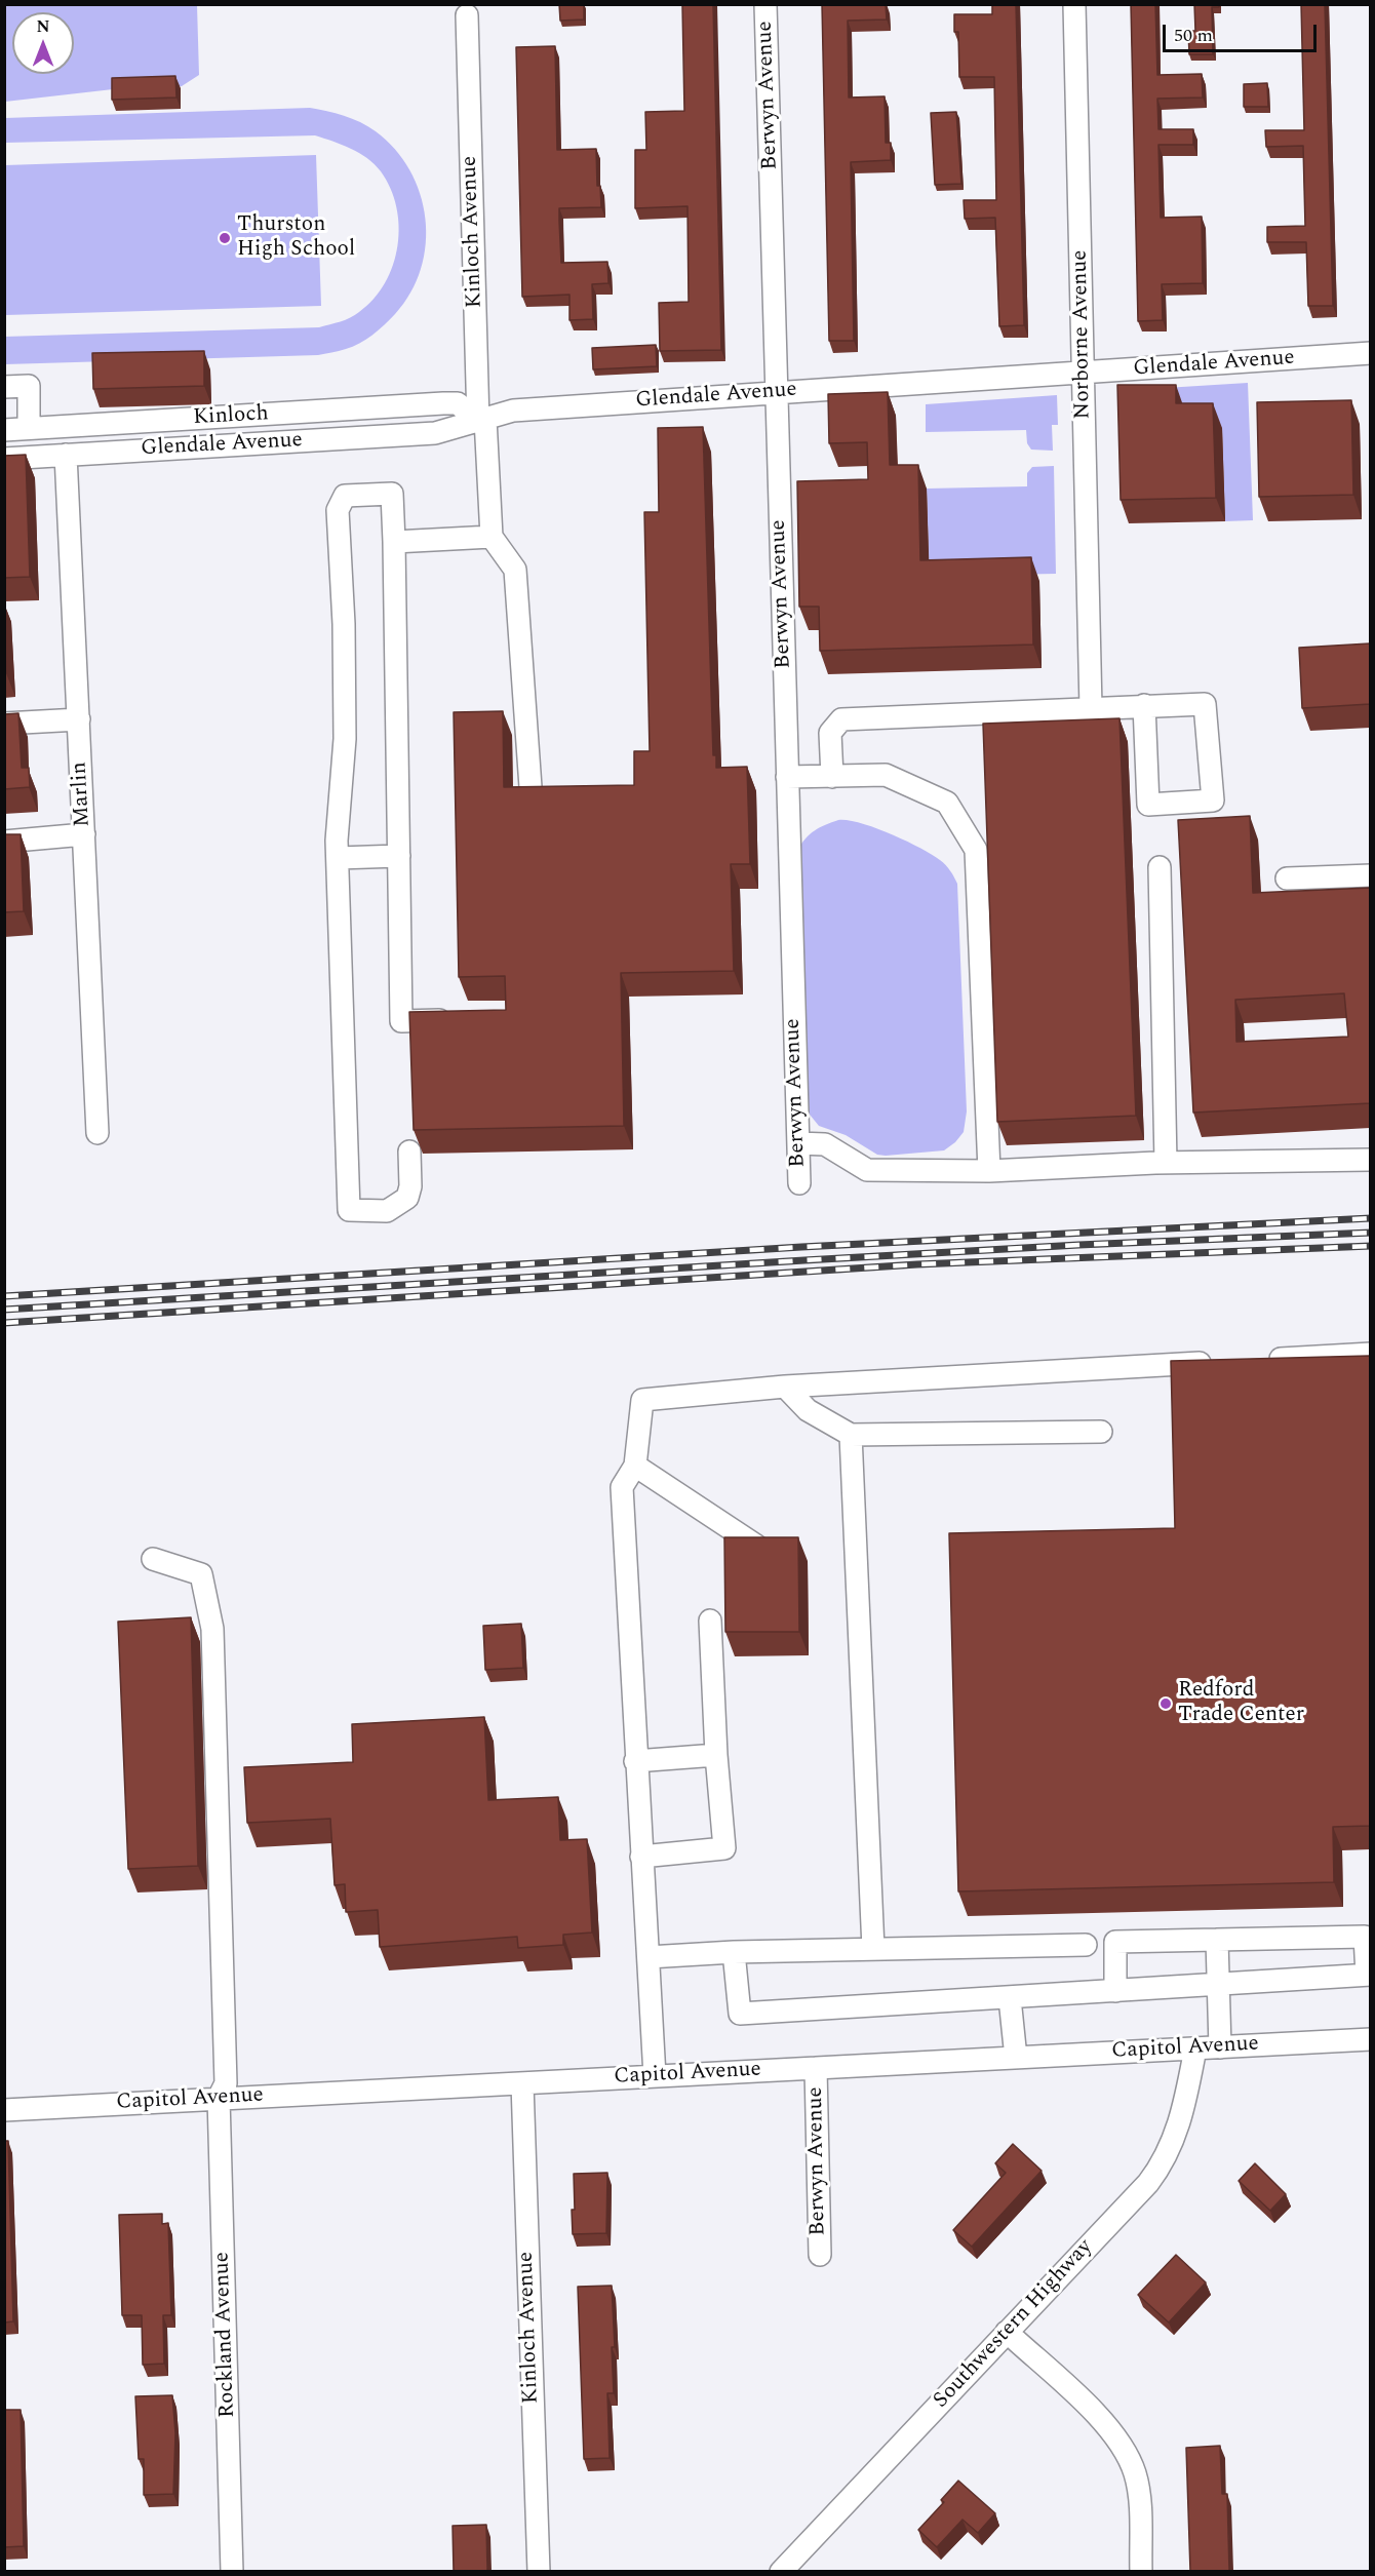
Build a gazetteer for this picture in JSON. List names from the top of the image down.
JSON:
{
  "streets": {
    "street": [
      "Berwyn Avenue",
      "Kinloch Avenue",
      "Norborne Avenue",
      "Glendale Avenue",
      "Kinloch",
      "Marlin",
      "Capitol Avenue",
      "Southwestern Highway",
      "Rockland Avenue"
    ]
  },
  "crossings": [
    ["Berwyn Avenue", "Glendale Avenue"],
    ["Berwyn Avenue", "Capitol Avenue"],
    ["Kinloch Avenue", "Glendale Avenue"],
    ["Kinloch Avenue", "Kinloch"],
    ["Kinloch Avenue", "Capitol Avenue"],
    ["Norborne Avenue", "Glendale Avenue"],
    ["Glendale Avenue", "Kinloch"],
    ["Glendale Avenue", "Marlin"],
    ["Capitol Avenue", "Southwestern Highway"],
    ["Capitol Avenue", "Rockland Avenue"]
  ],
  "places": ["Thurston High School", "Redford Trade Center"],
  "scale_bar": "50 m",
  "north": "top"
}
